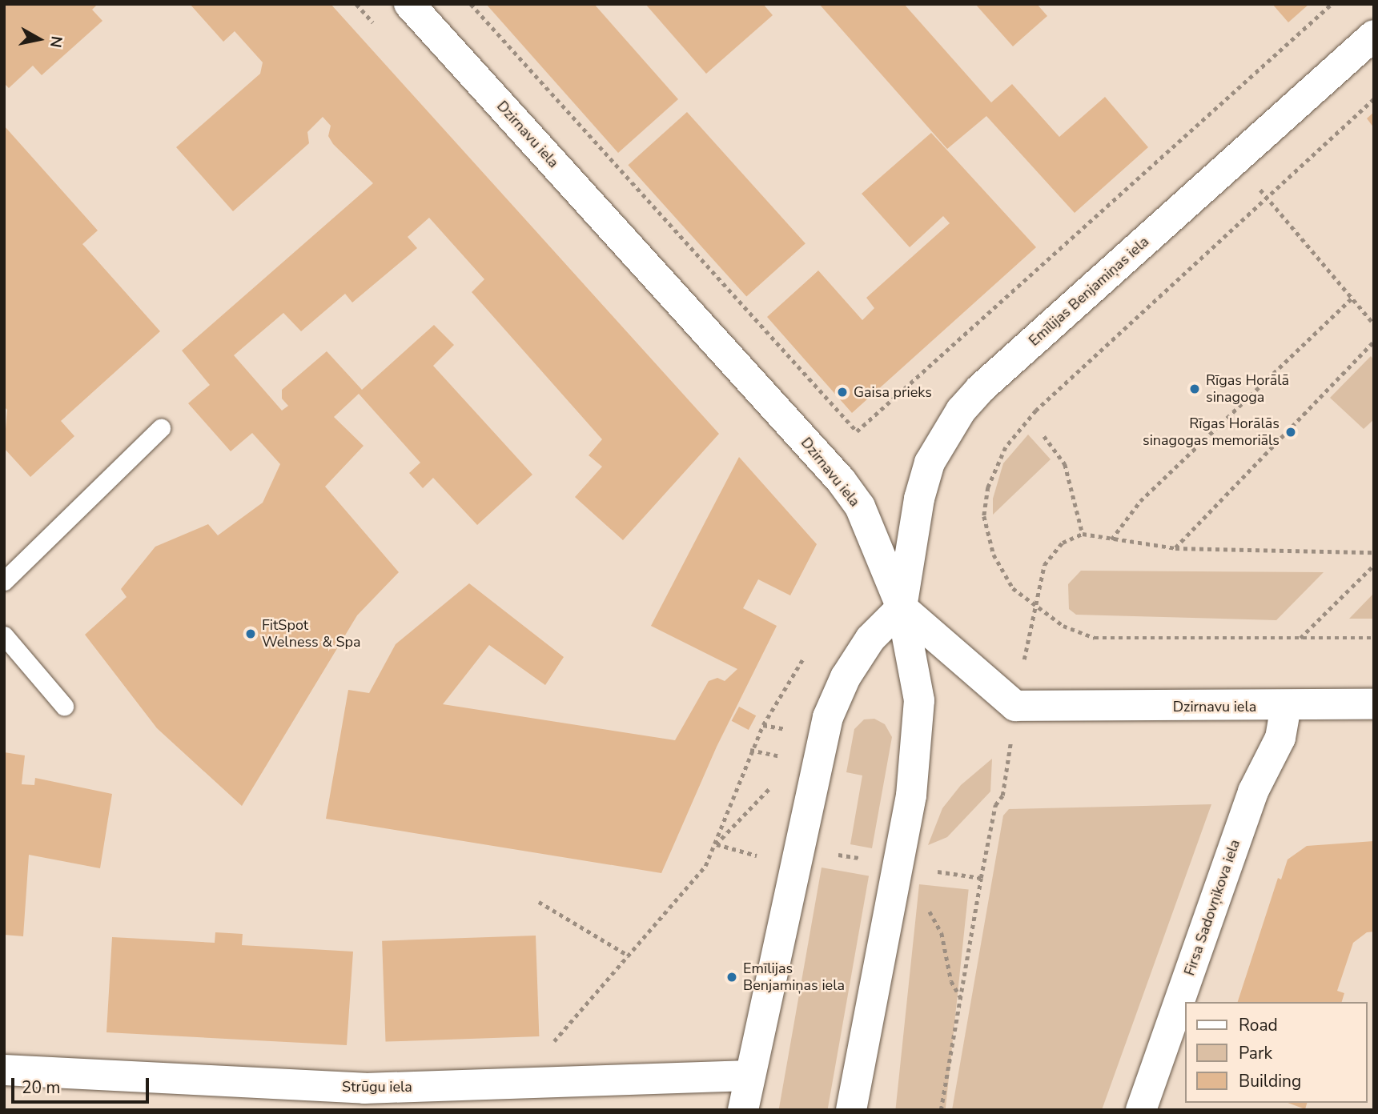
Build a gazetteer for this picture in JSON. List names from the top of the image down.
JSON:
{
  "streets": {
    "street": [
      "Dzirnavu iela",
      "Emīlijas Benjamiņas iela",
      "Firsa Sadovņikova iela",
      "Strūgu iela"
    ]
  },
  "crossings": [
    ["Dzirnavu iela", "Emīlijas Benjamiņas iela"],
    ["Dzirnavu iela", "Firsa Sadovņikova iela"]
  ],
  "places": [
    "Rīgas Horālā sinagoga",
    "Gaisa prieks",
    "Rīgas Horālās sinagogas memoriāls",
    "FitSpot Welness & Spa",
    "Emīlijas Benjamiņas iela"
  ],
  "legend": ["Road", "Park", "Building"],
  "scale_bar": "20 m",
  "north": "right"
}
